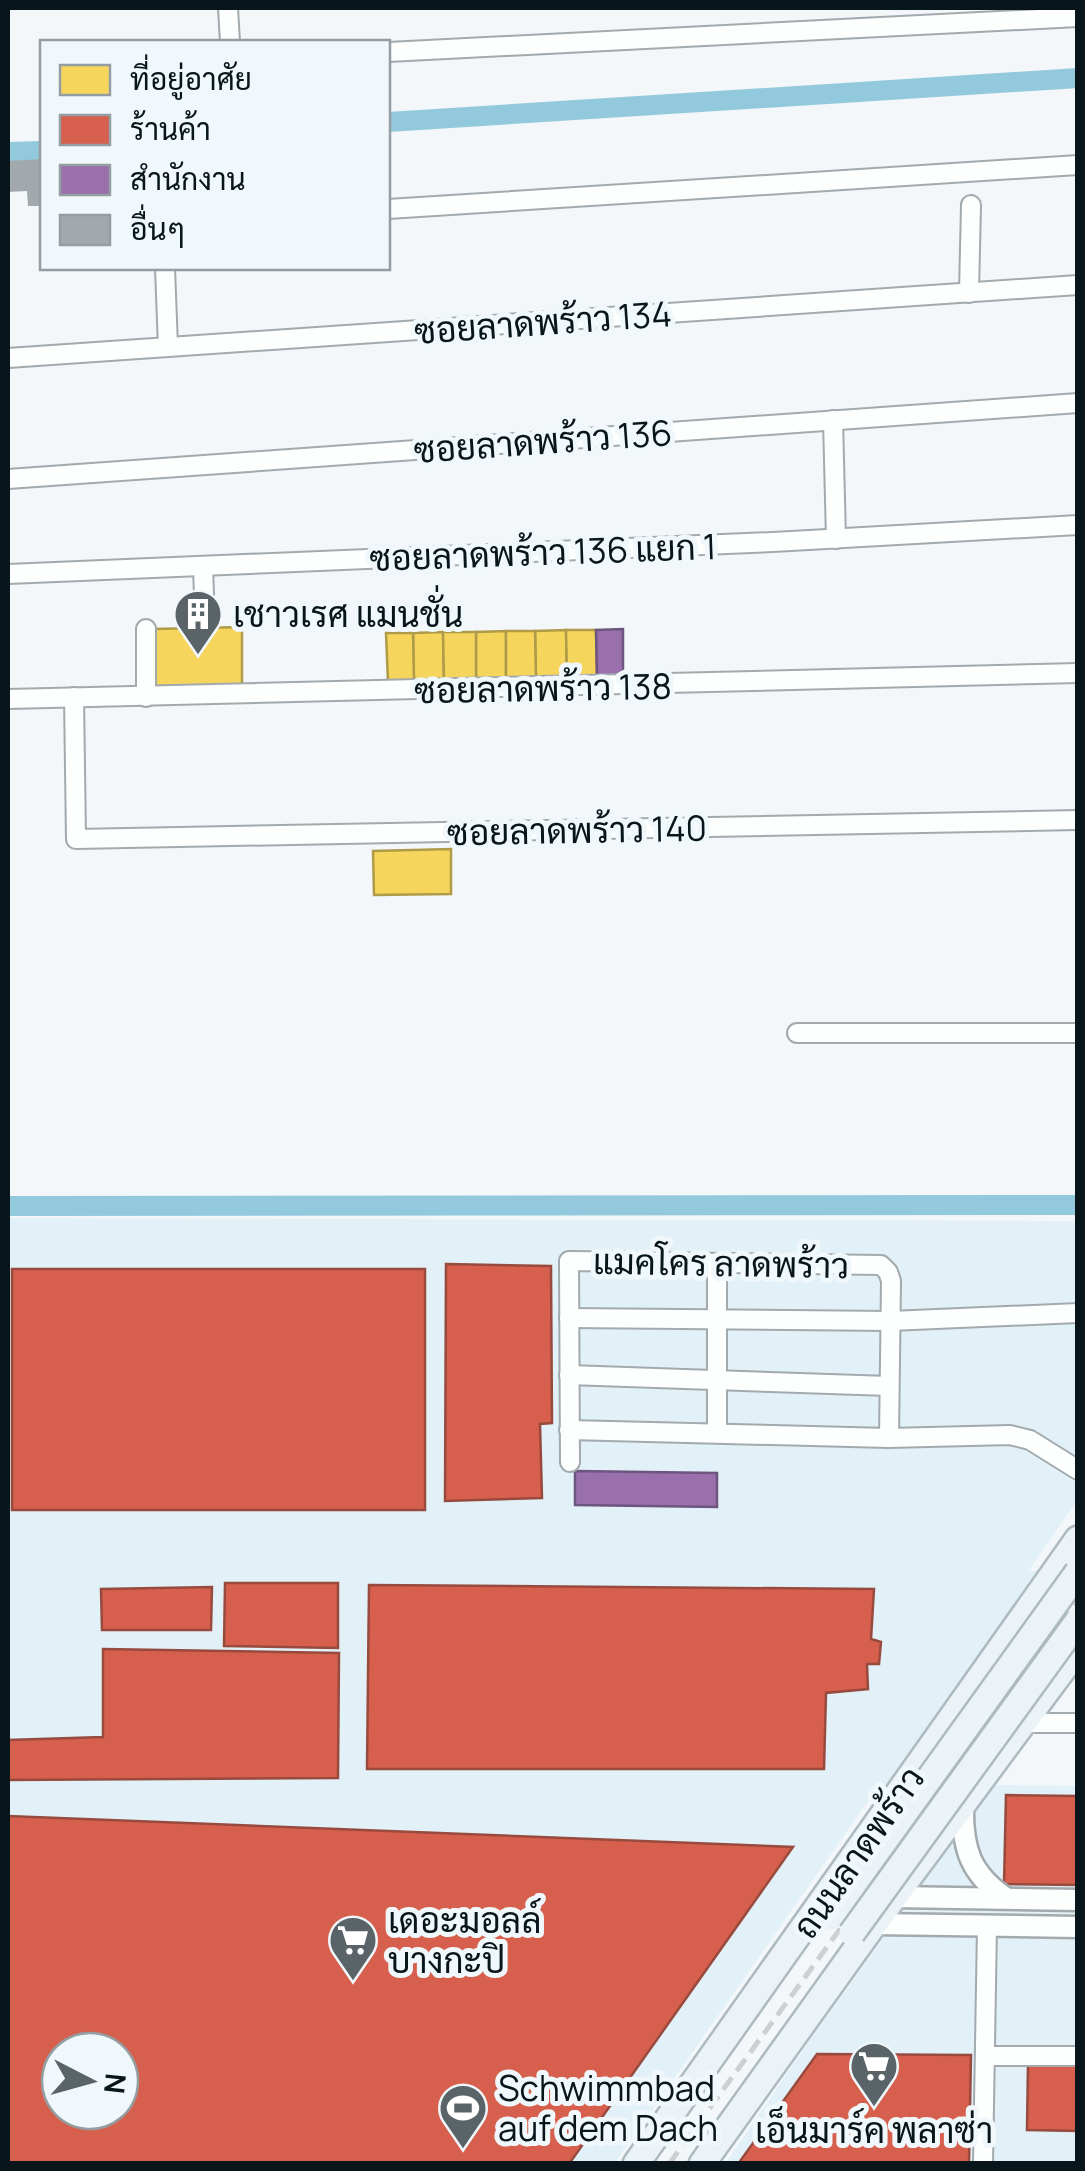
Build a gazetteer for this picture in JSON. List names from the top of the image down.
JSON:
{
  "streets": {
    "main road": ["ถนนลาดพร้าว"],
    "street": [
      "ซอยลาดพร้าว 134",
      "ซอยลาดพร้าว 136",
      "ซอยลาดพร้าว 136 แยก 1",
      "ซอยลาดพร้าว 138",
      "ซอยลาดพร้าว 140",
      "แมคโคร ลาดพร้าว"
    ]
  },
  "crossings": [
    ["ซอยลาดพร้าว 138", "ซอยลาดพร้าว 140"]
  ],
  "places": {
    "building": ["เชาวเรศ แมนชั่น"],
    "supermarket": ["เดอะมอลล์ บางกะปิ", "เอ็นมาร์ค พลาซ่า"],
    "sports": ["Schwimmbad auf dem Dach"]
  },
  "legend": [
    "ที่อยู่อาศัย",
    "ร้านค้า",
    "สำนักงาน",
    "อื่นๆ"
  ],
  "north": "right"
}
